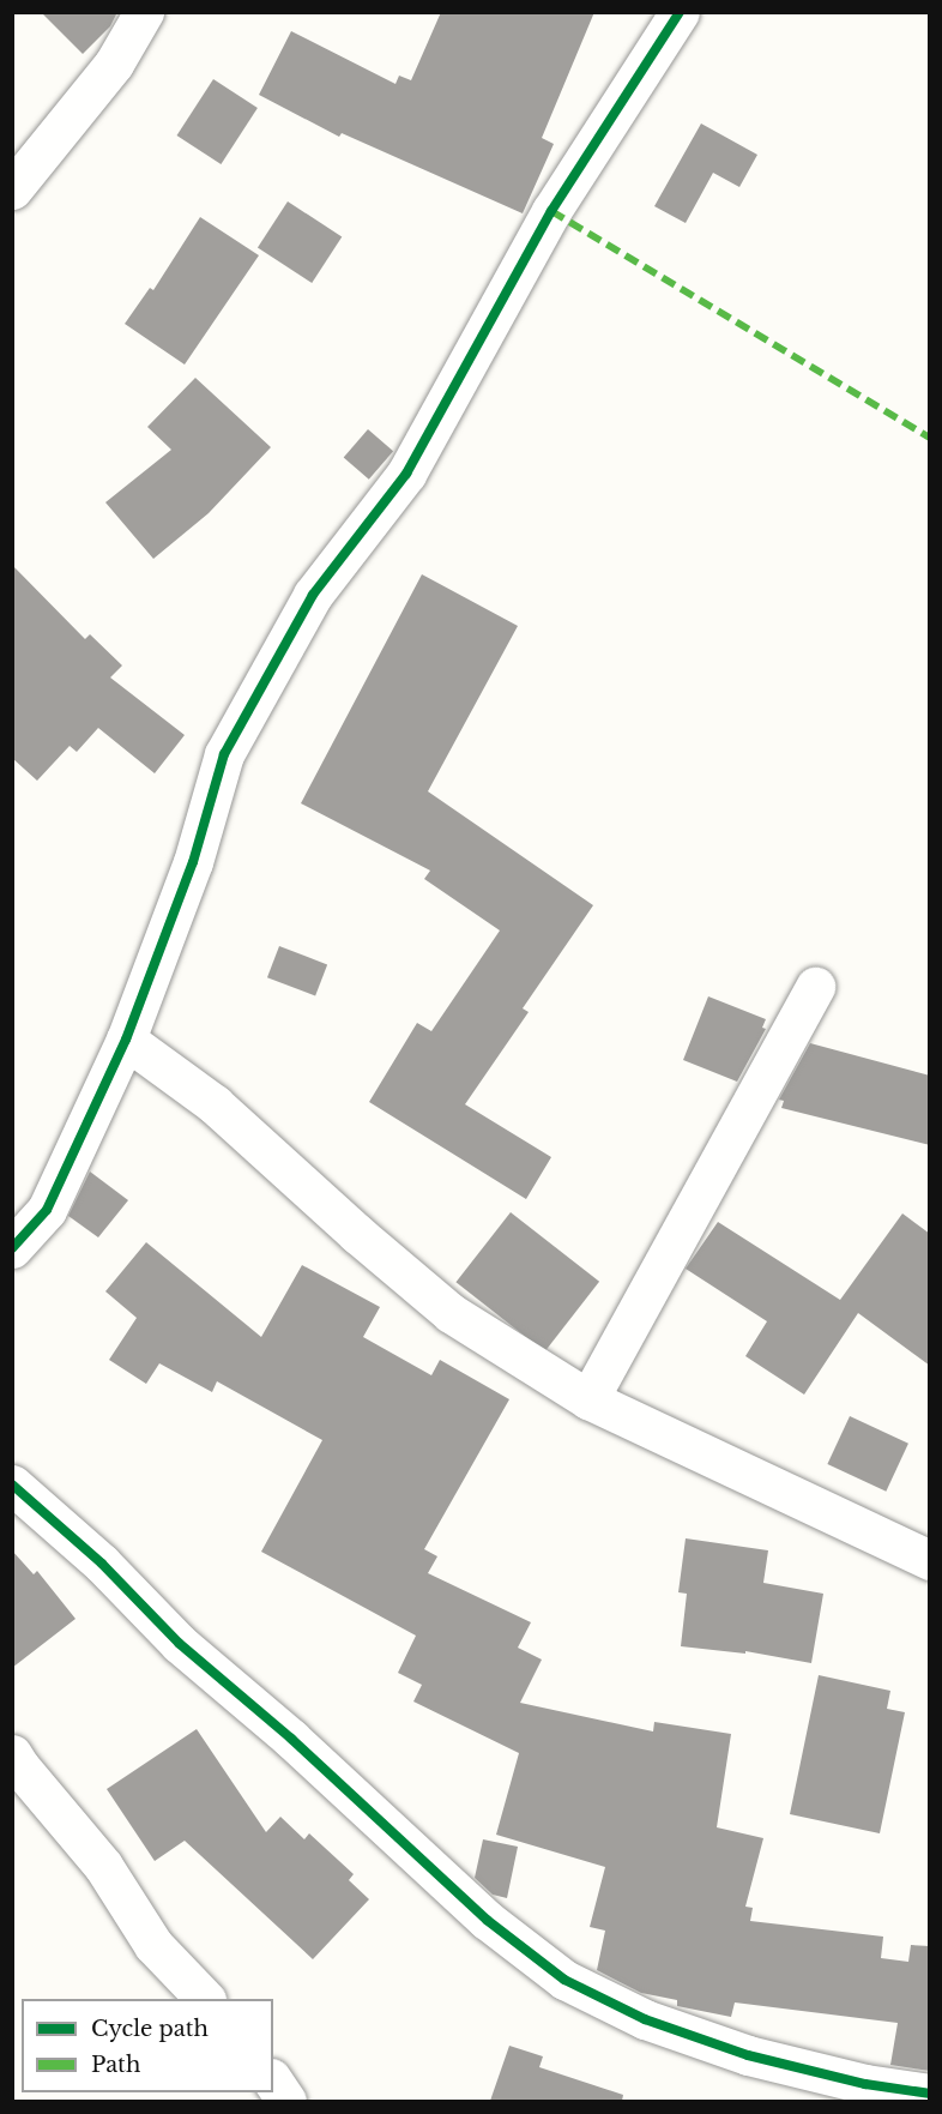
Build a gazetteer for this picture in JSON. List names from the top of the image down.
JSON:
{
  "legend": ["Cycle path", "Path"]
}
